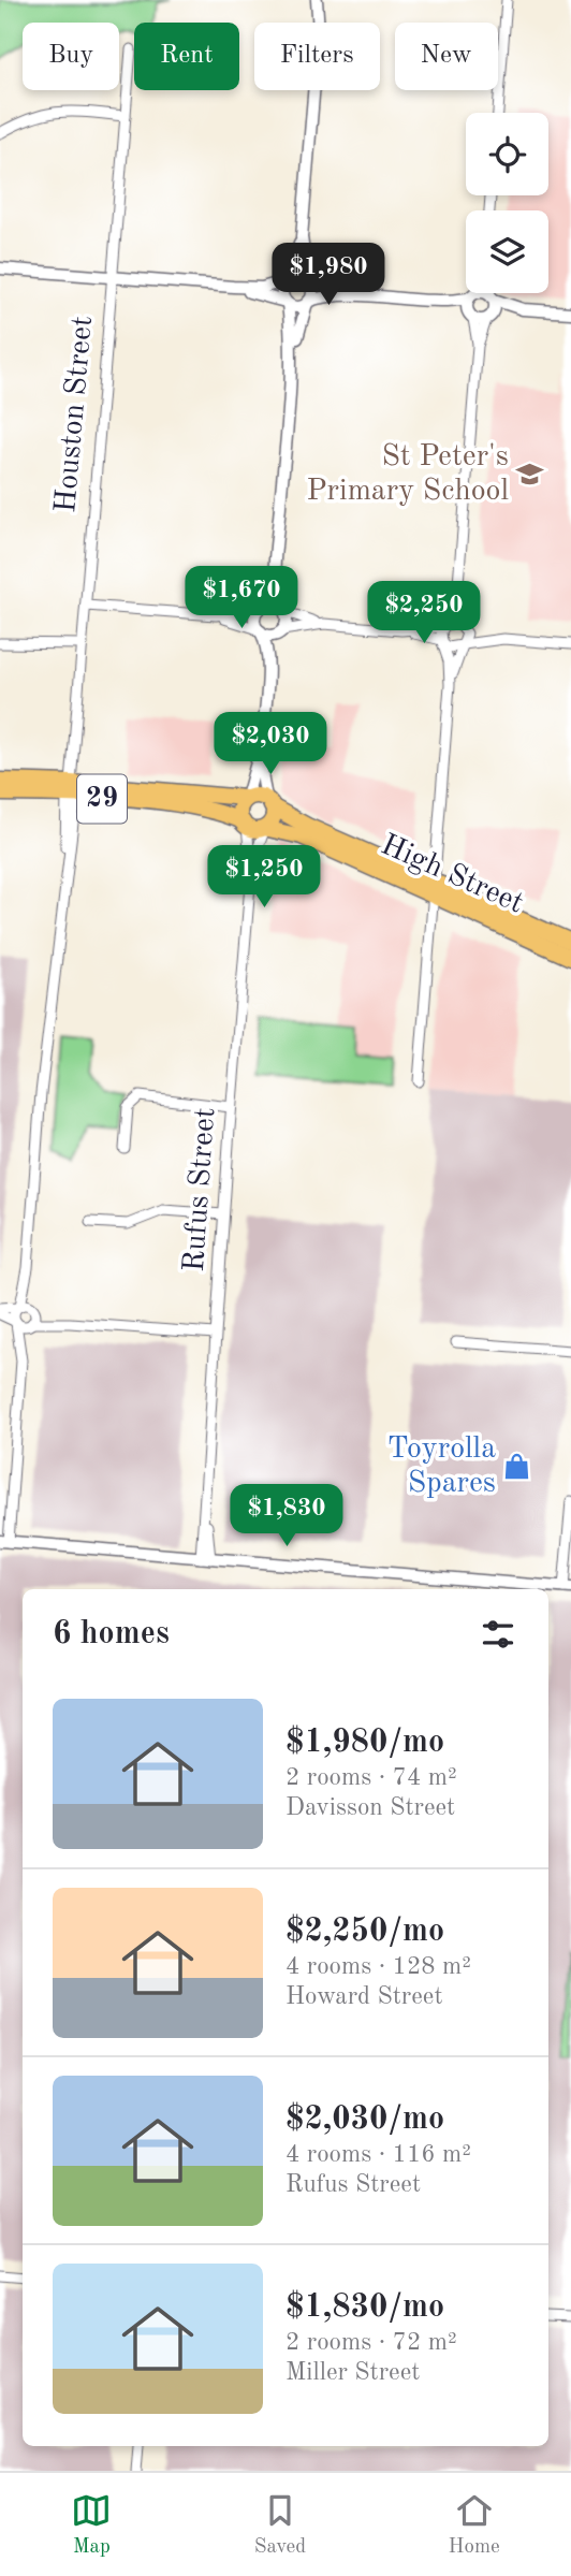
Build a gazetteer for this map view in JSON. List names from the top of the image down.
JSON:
{
  "streets": {
    "main road": ["29", "High Street"],
    "street": ["Houston Street", "Rufus Street"]
  },
  "crossings": [
    ["Houston Street", "29"],
    ["29", "High Street"],
    ["29", "Rufus Street"],
    ["High Street", "Rufus Street"]
  ],
  "places": {
    "school or university": ["St Peter's Primary School"],
    "shop": ["Toyrolla Spares"]
  },
  "page": {
    "chip": [
      "Buy",
      "Rent",
      "Filters",
      "New"
    ],
    "price": [
      "$1,980",
      "$1,670",
      "$2,250",
      "$2,030",
      "$1,250",
      "$1,830"
    ],
    "heading": "6 homes",
    "list": [
      {
        "name": "$1,980/mo",
        "note": "2 rooms · 74 m² · Davisson Street"
      },
      {
        "name": "$2,250/mo",
        "note": "4 rooms · 128 m² · Howard Street"
      },
      {
        "name": "$2,030/mo",
        "note": "4 rooms · 116 m² · Rufus Street"
      },
      {
        "name": "$1,830/mo",
        "note": "2 rooms · 72 m² · Miller Street"
      }
    ],
    "tabs": ["Map", "Saved", "Home"]
  }
}
